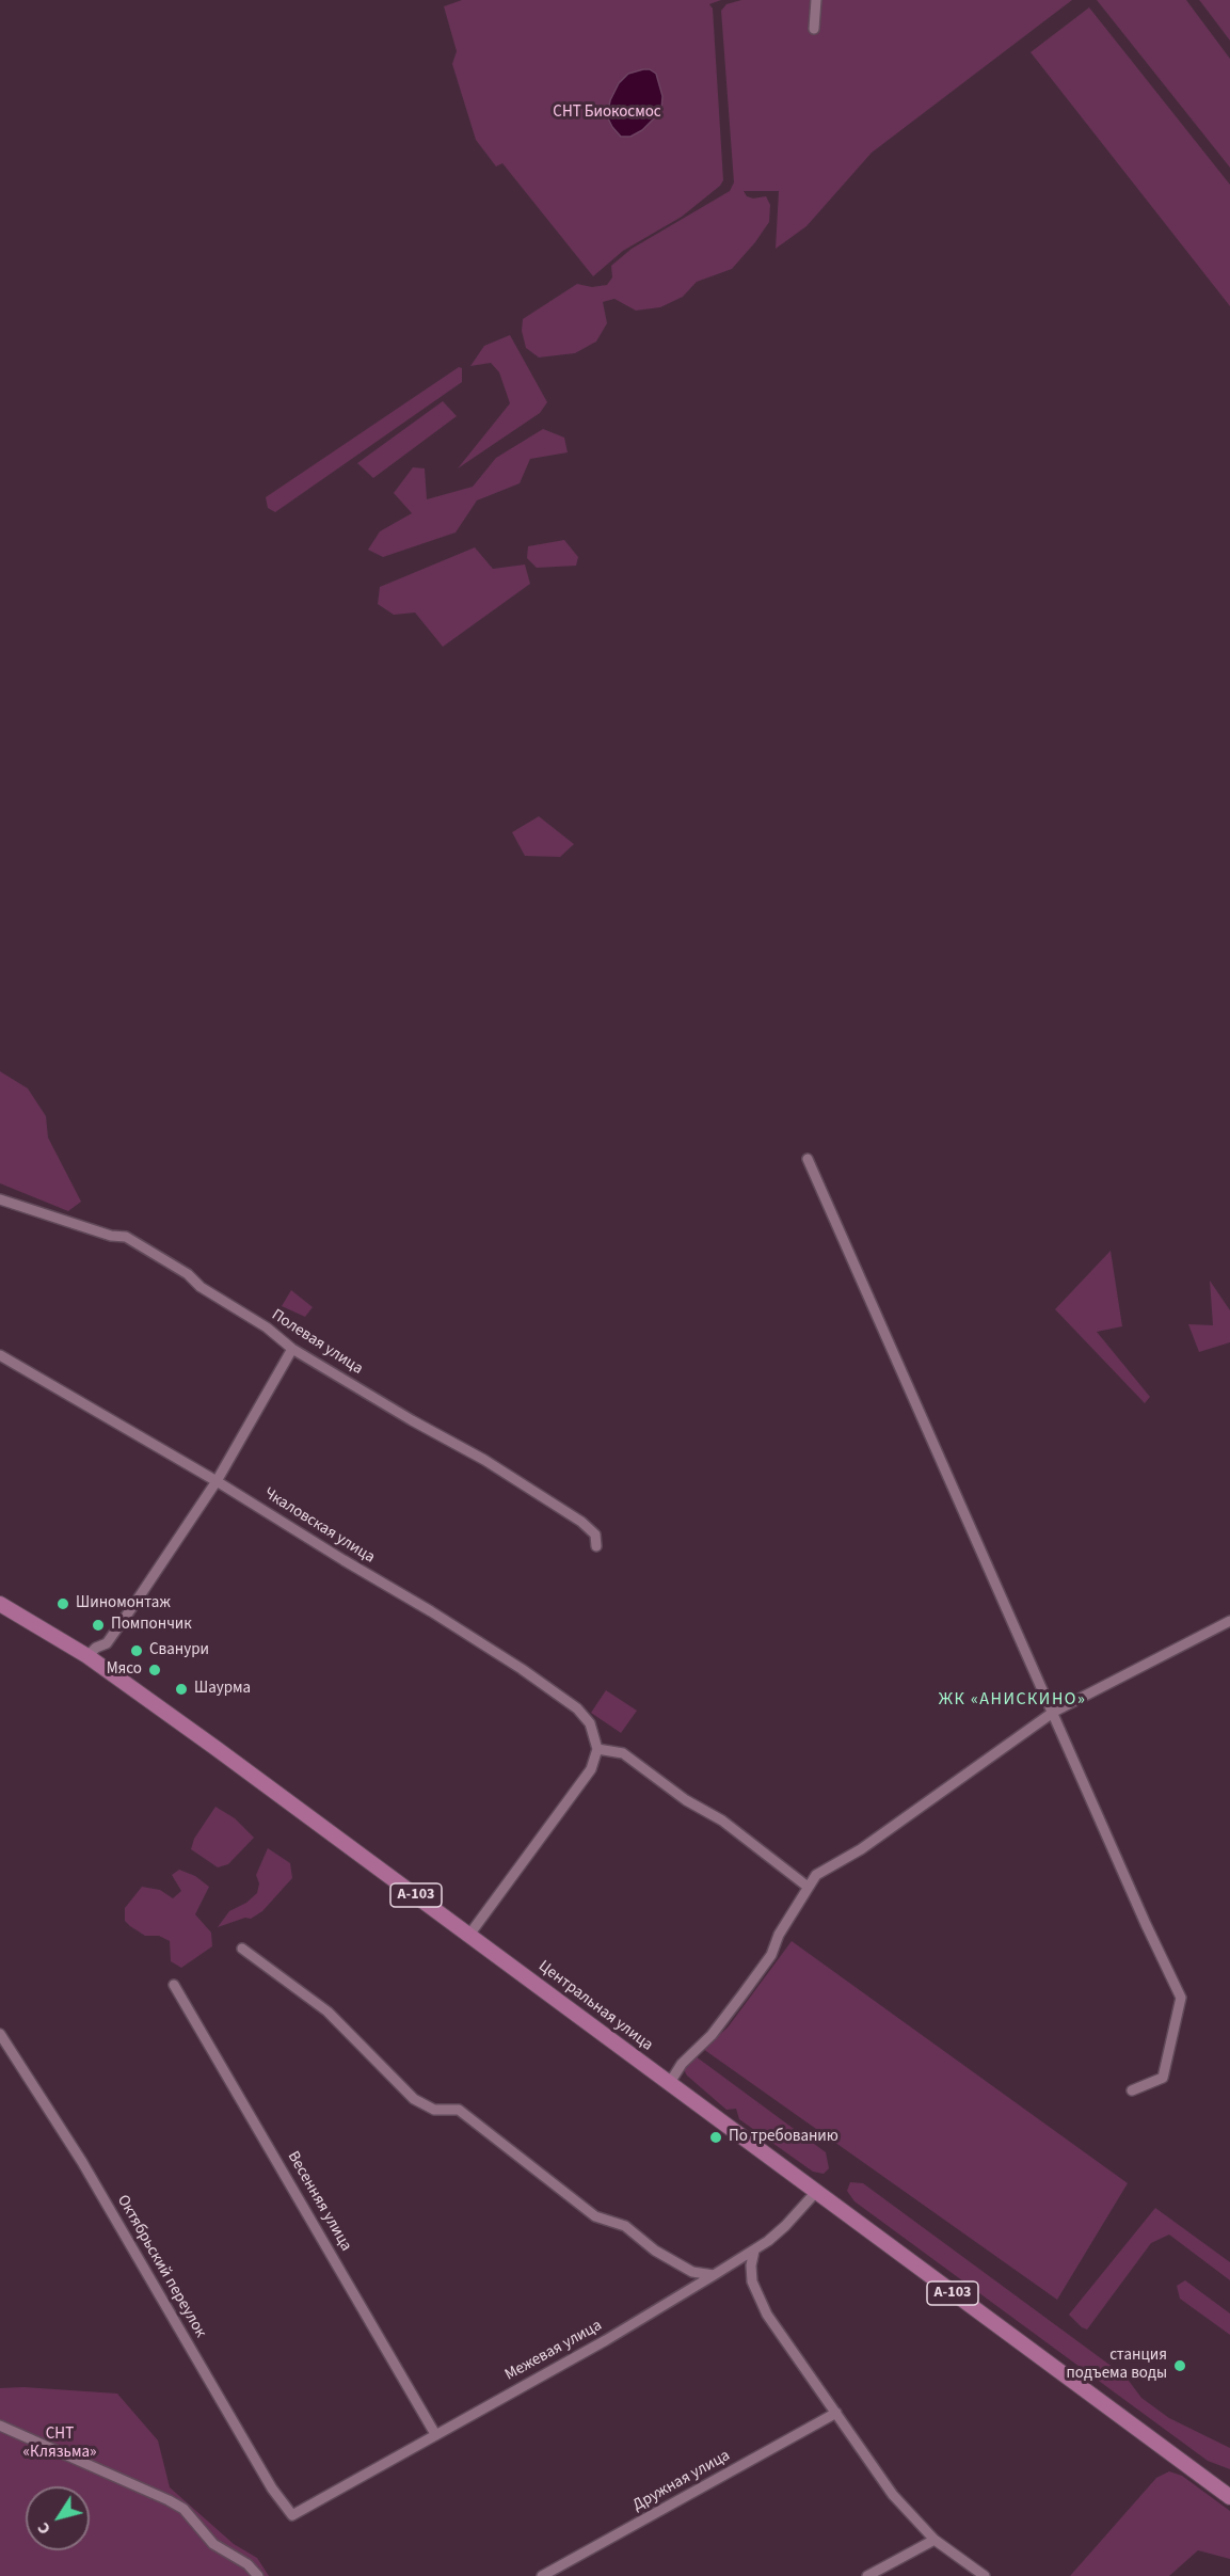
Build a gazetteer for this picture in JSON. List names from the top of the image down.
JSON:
{
  "streets": {
    "main road": ["А-103", "Центральная улица"],
    "street": [
      "Полевая улица",
      "Чкаловская улица",
      "Весенняя улица",
      "Октябрьский переулок",
      "Межевая улица",
      "Дружная улица"
    ]
  },
  "crossings": [
    ["Центральная улица", "Межевая улица"],
    ["Весенняя улица", "Межевая улица"],
    ["Октябрьский переулок", "Межевая улица"]
  ],
  "districts": ["ЖК «АНИСКИНО»"],
  "parks": ["СНТ Биокосмос", "СНТ «Клязьма»"],
  "places": [
    "Шиномонтаж",
    "Помпончик",
    "Сванури",
    "Мясо",
    "Шаурма",
    "По требованию",
    "станция подъема воды"
  ],
  "north": "bottom left"
}
